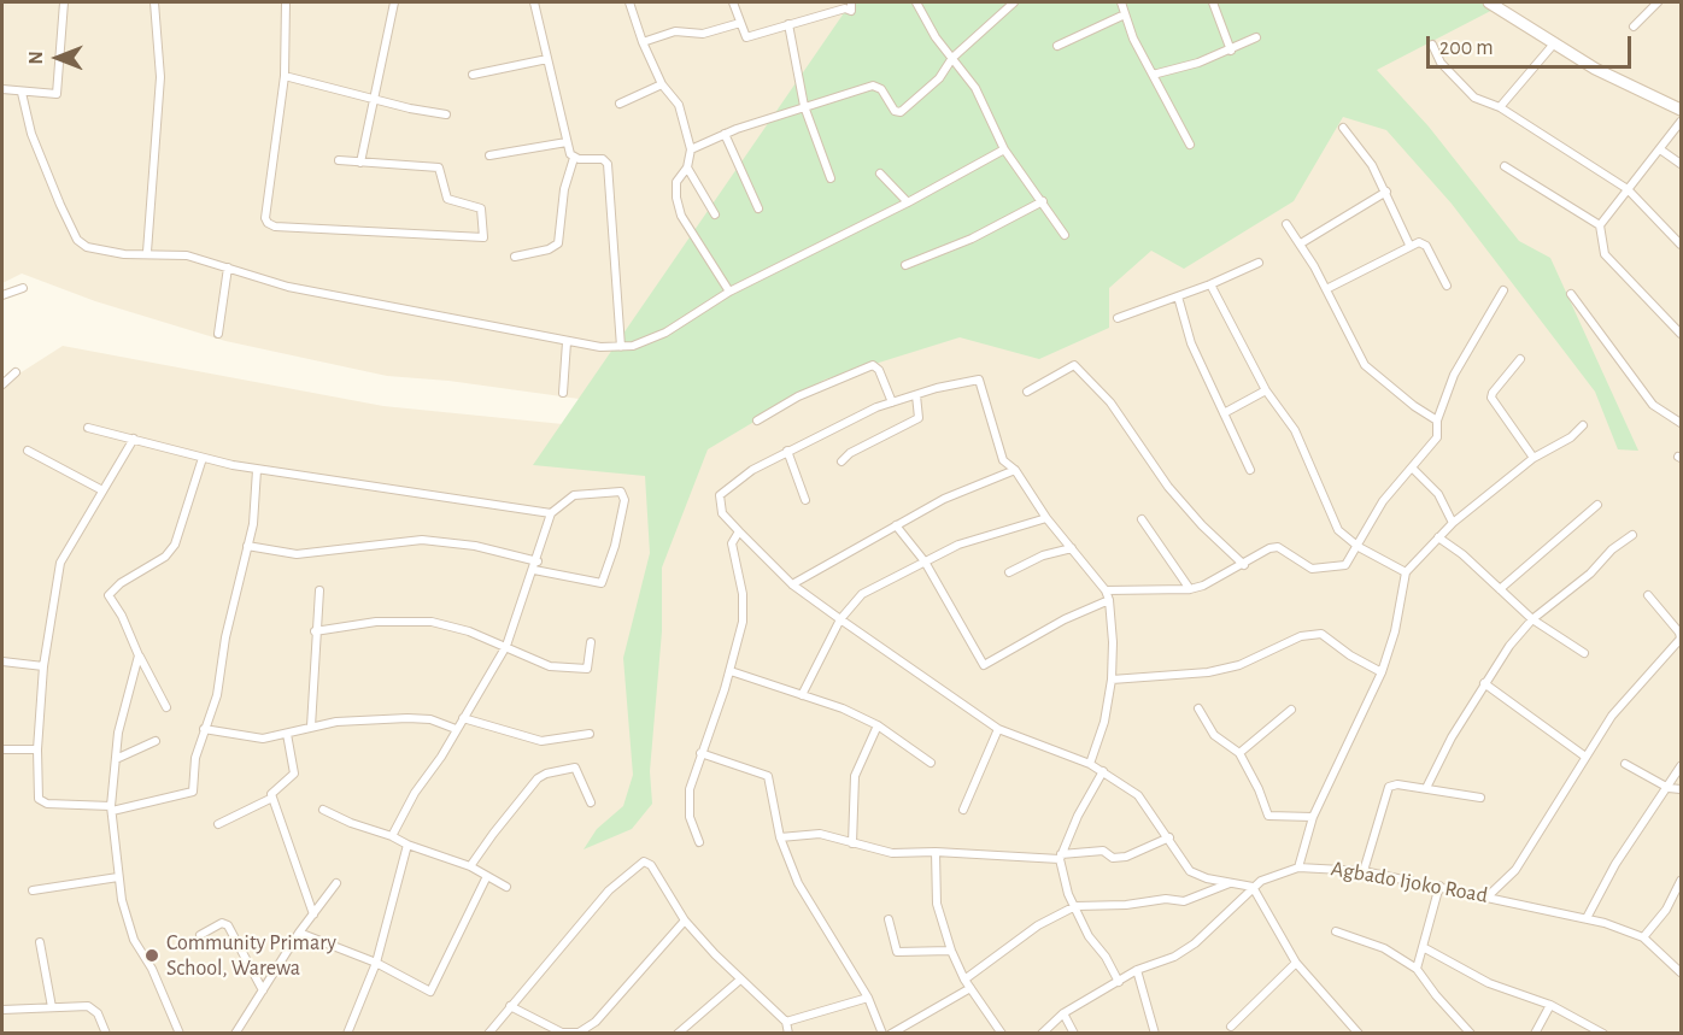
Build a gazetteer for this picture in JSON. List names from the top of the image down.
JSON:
{
  "streets": {
    "street": ["Agbado Ijoko Road"]
  },
  "places": ["Community Primary School, Warewa"],
  "scale_bar": "200 m",
  "north": "left"
}
